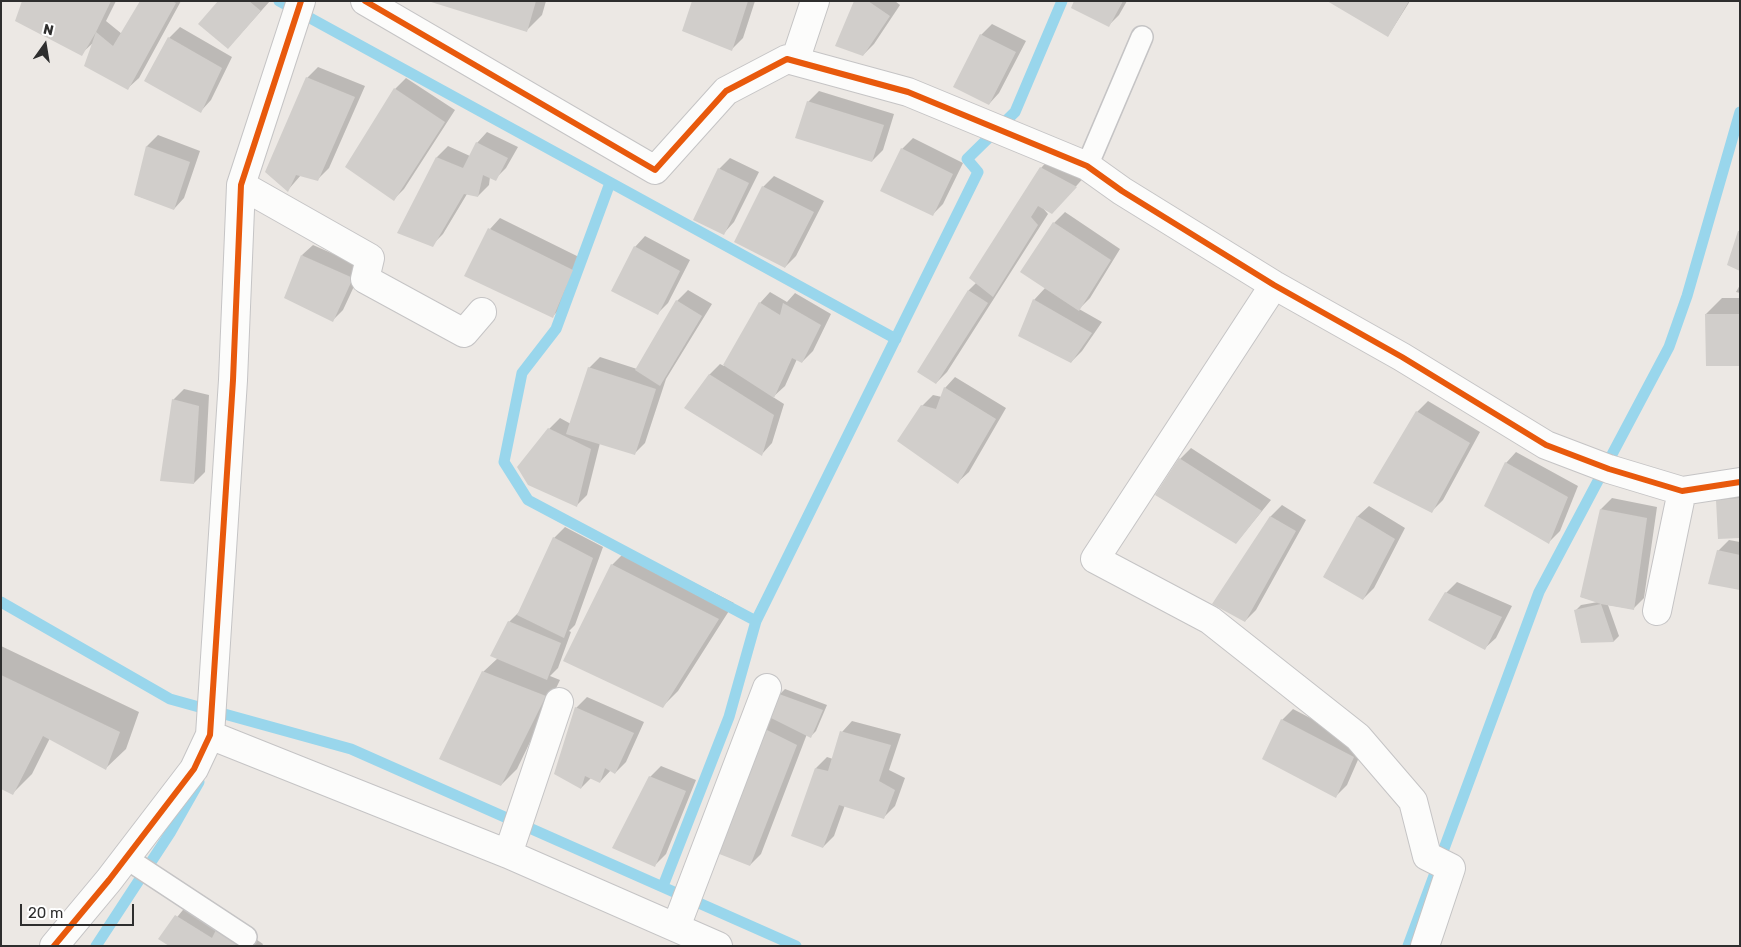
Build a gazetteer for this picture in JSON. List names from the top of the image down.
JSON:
{
  "scale_bar": "20 m",
  "north": "top"
}
